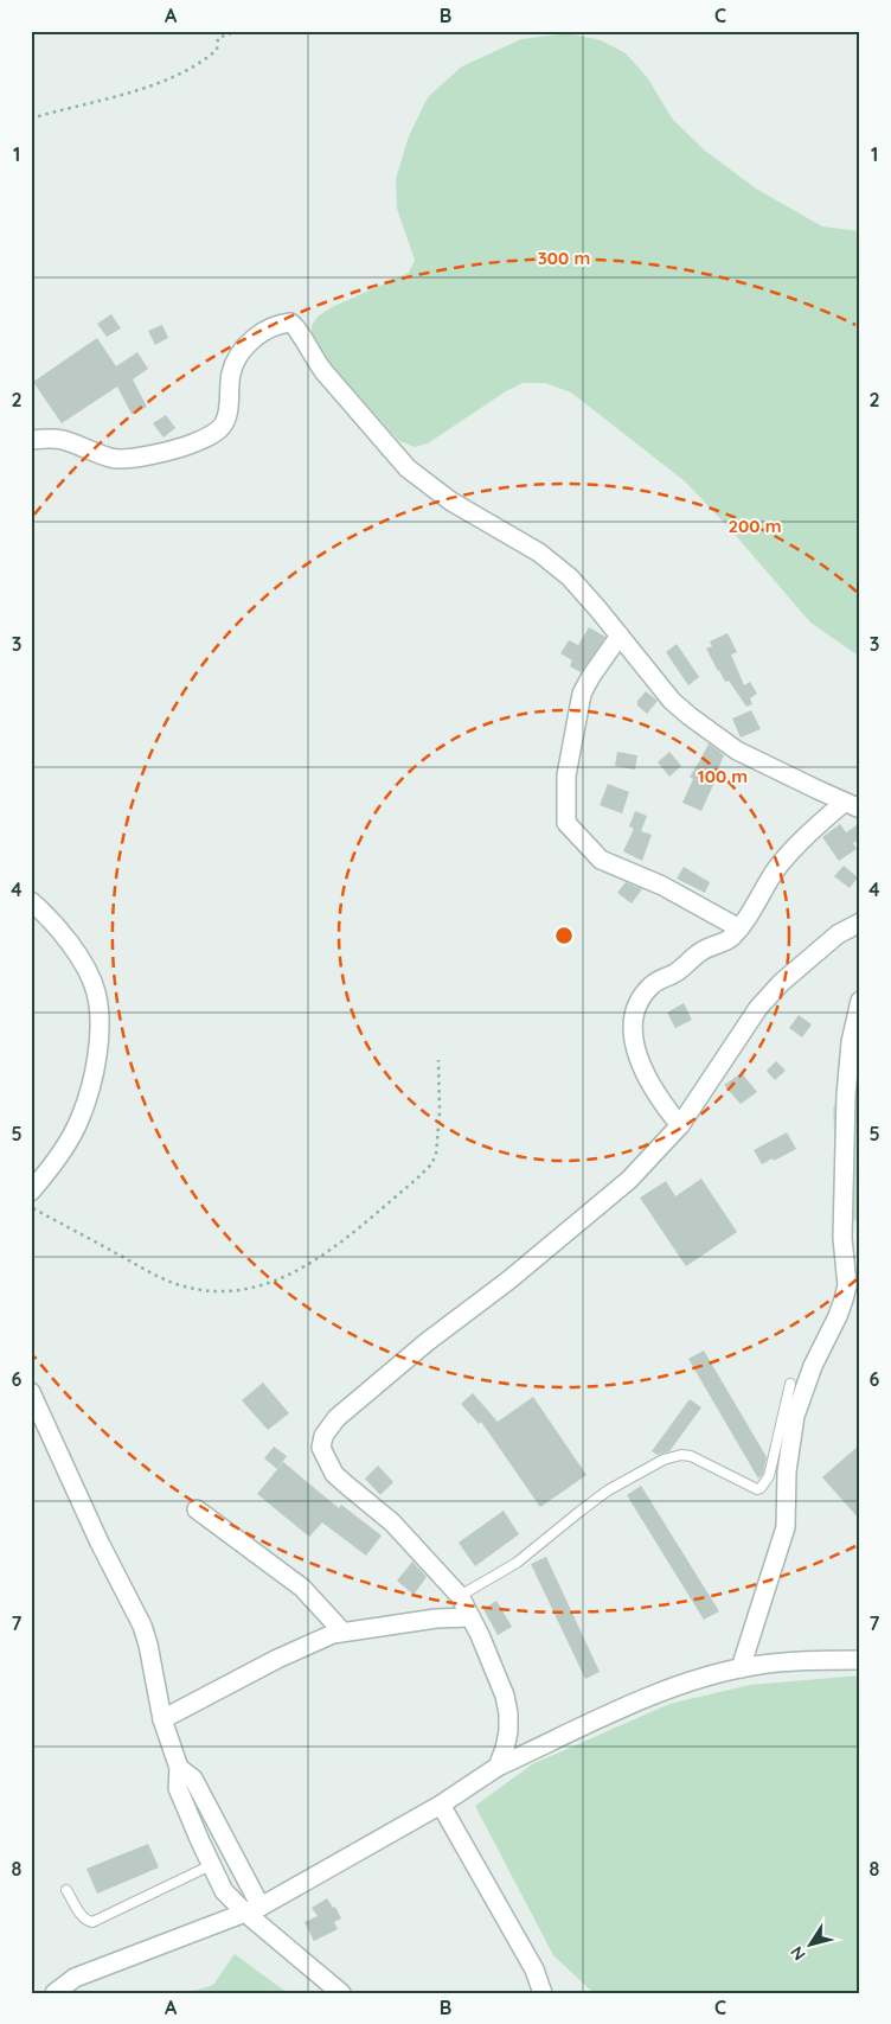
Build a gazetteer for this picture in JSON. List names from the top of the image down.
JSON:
{
  "north": "bottom left",
  "grid": {
    "columns": ["A", "B", "C"],
    "rows": [
      "1",
      "2",
      "3",
      "4",
      "5",
      "6",
      "7",
      "8"
    ]
  },
  "rings": ["300 m", "200 m", "100 m"]
}
